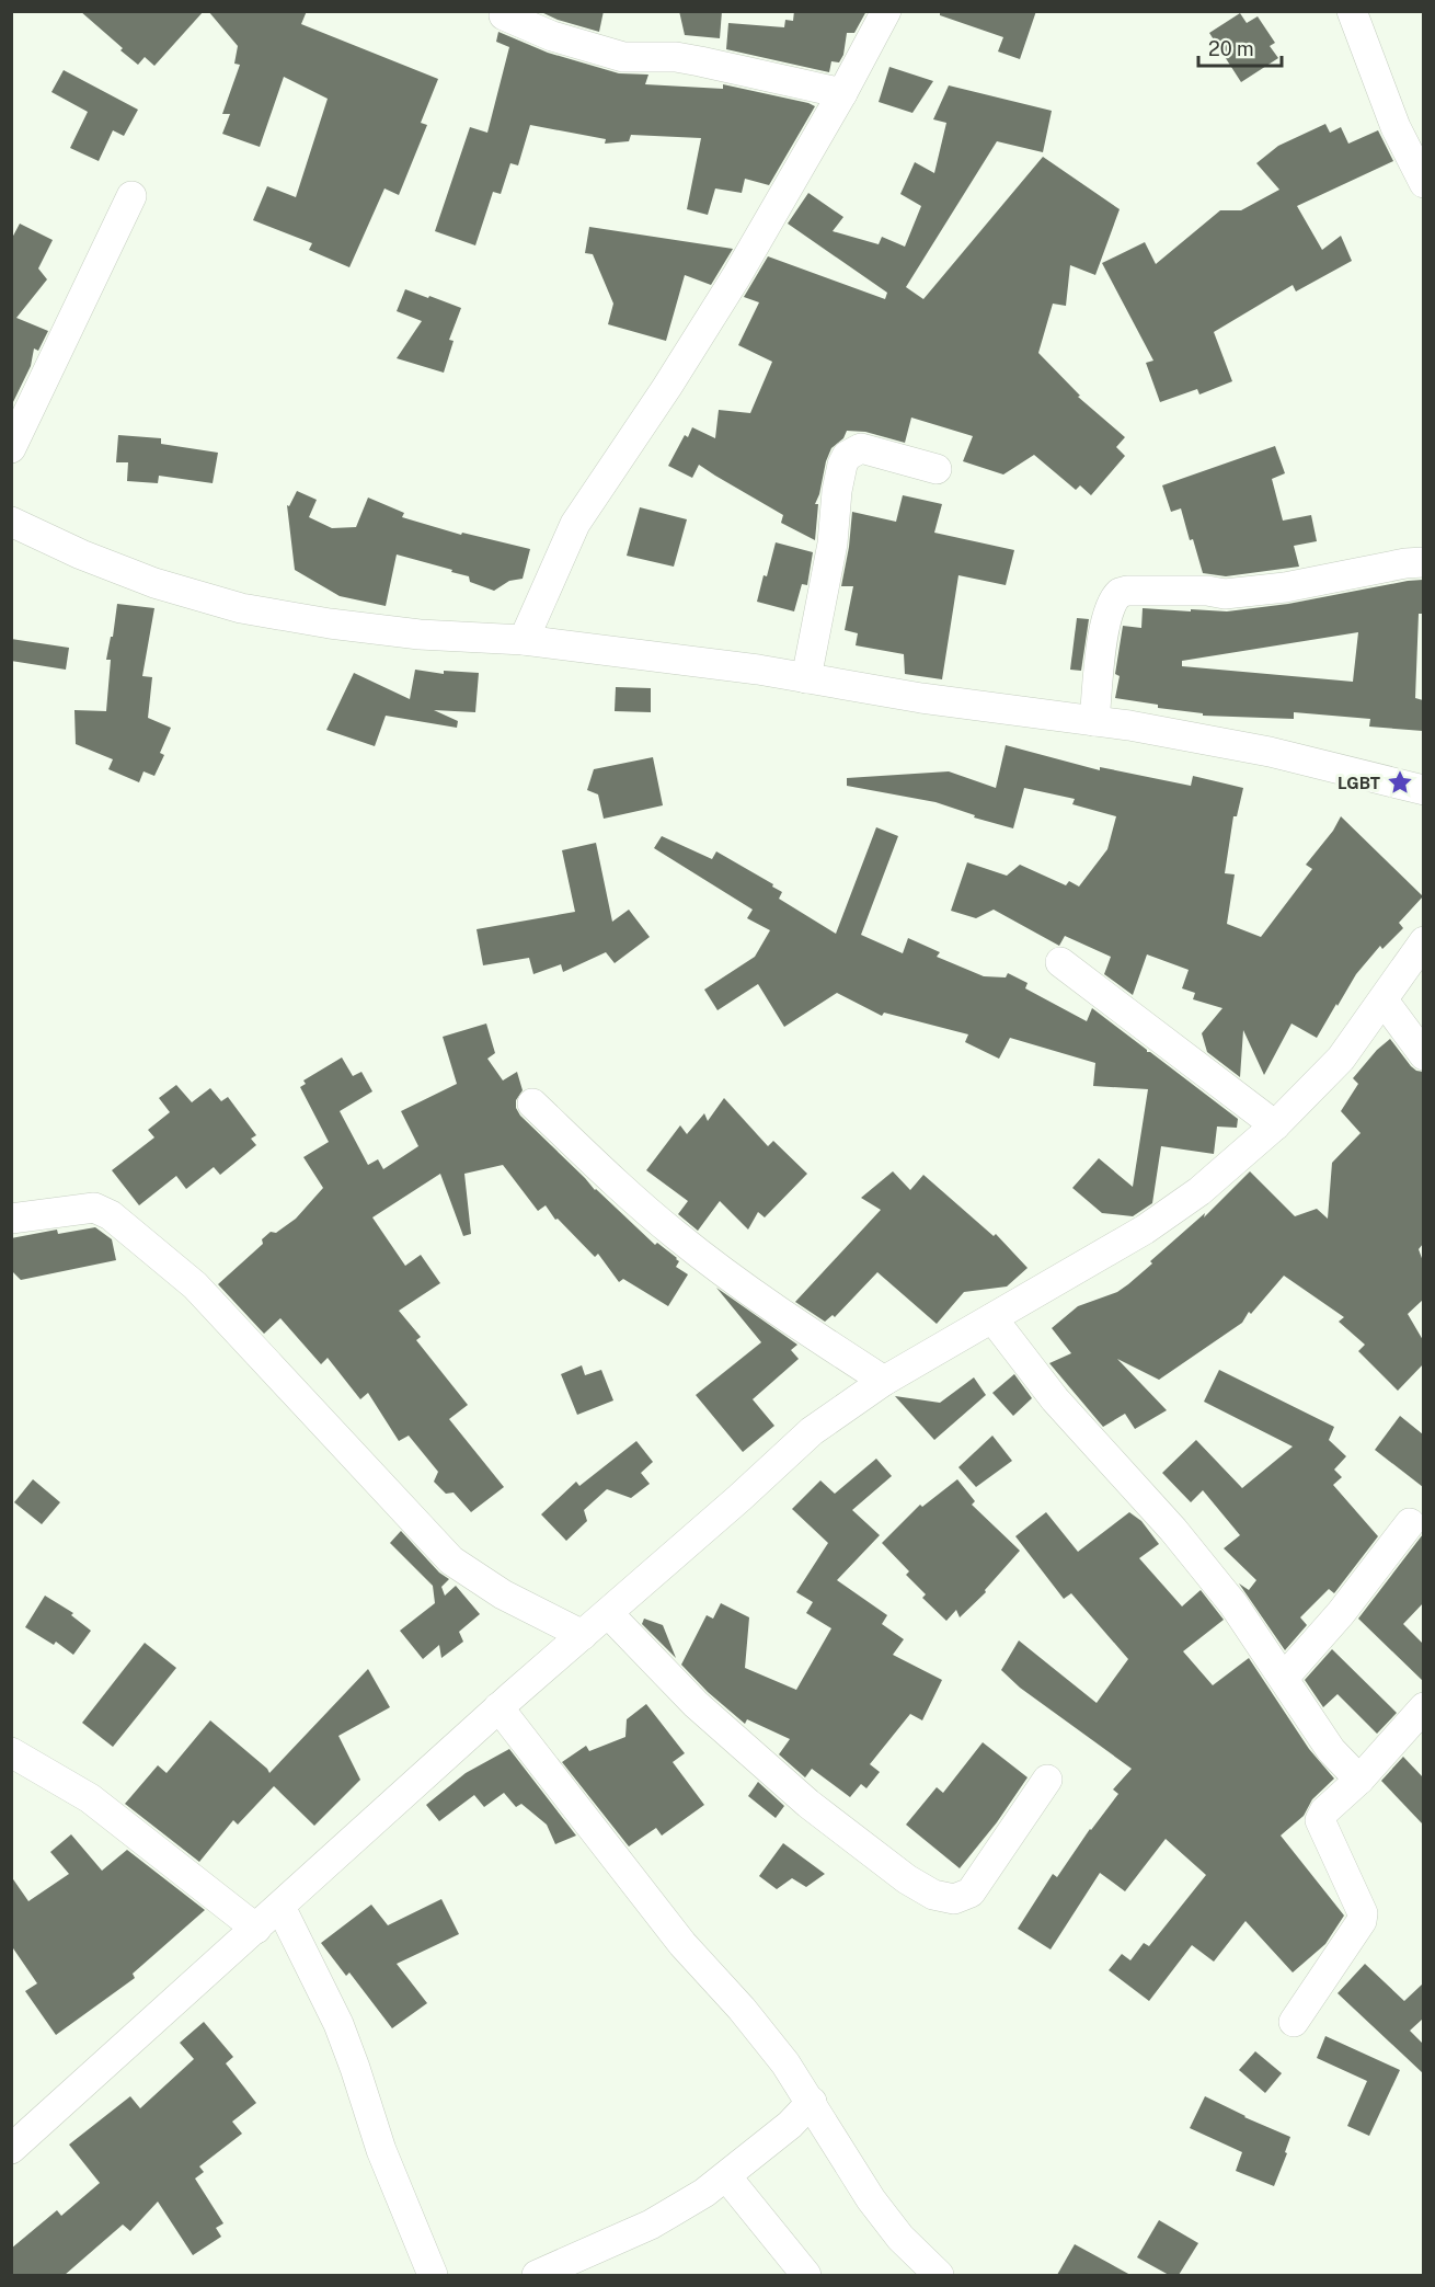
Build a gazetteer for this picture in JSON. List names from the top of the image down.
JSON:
{
  "places": {
    "place": ["LGBT"]
  },
  "scale_bar": "20 m"
}
